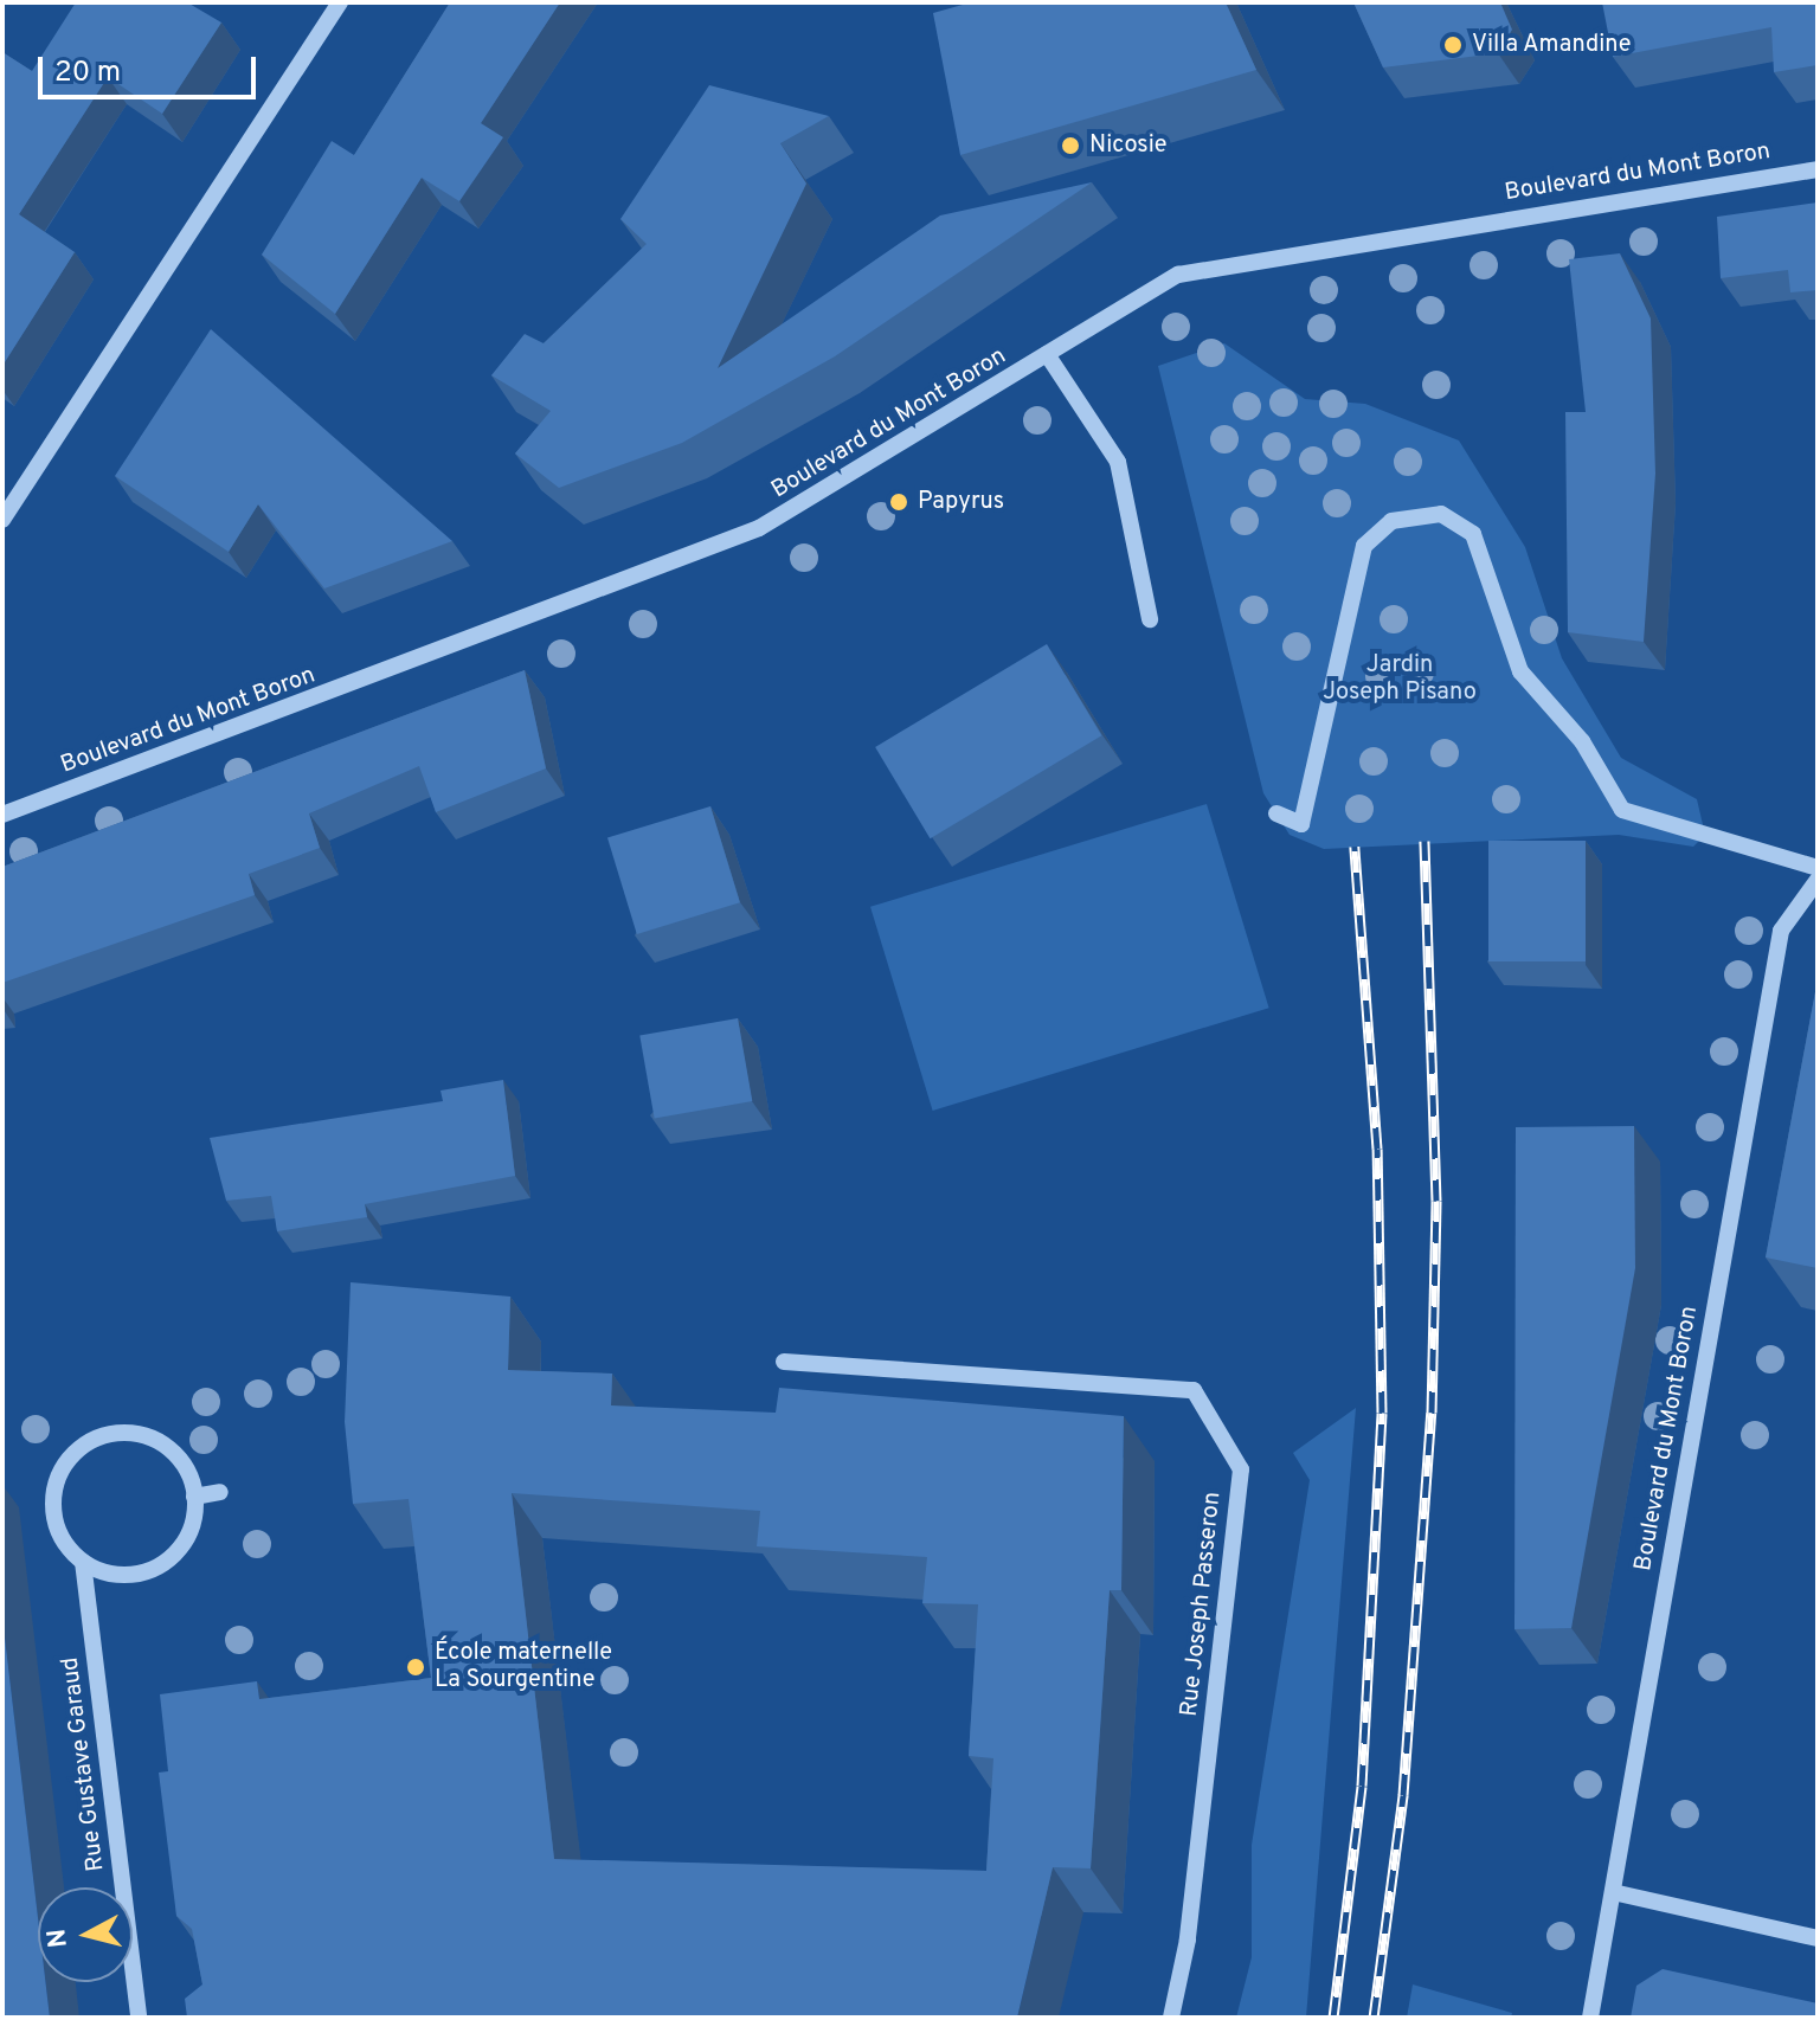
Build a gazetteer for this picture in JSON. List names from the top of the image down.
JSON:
{
  "streets": {
    "street": ["Boulevard du Mont Boron", "Rue Joseph Passeron", "Rue Gustave Garaud"]
  },
  "parks": ["Jardin Joseph Pisano"],
  "places": [
    "Villa Amandine",
    "Nicosie",
    "Papyrus",
    "École maternelle La Sourgentine"
  ],
  "scale_bar": "20 m",
  "north": "left"
}
